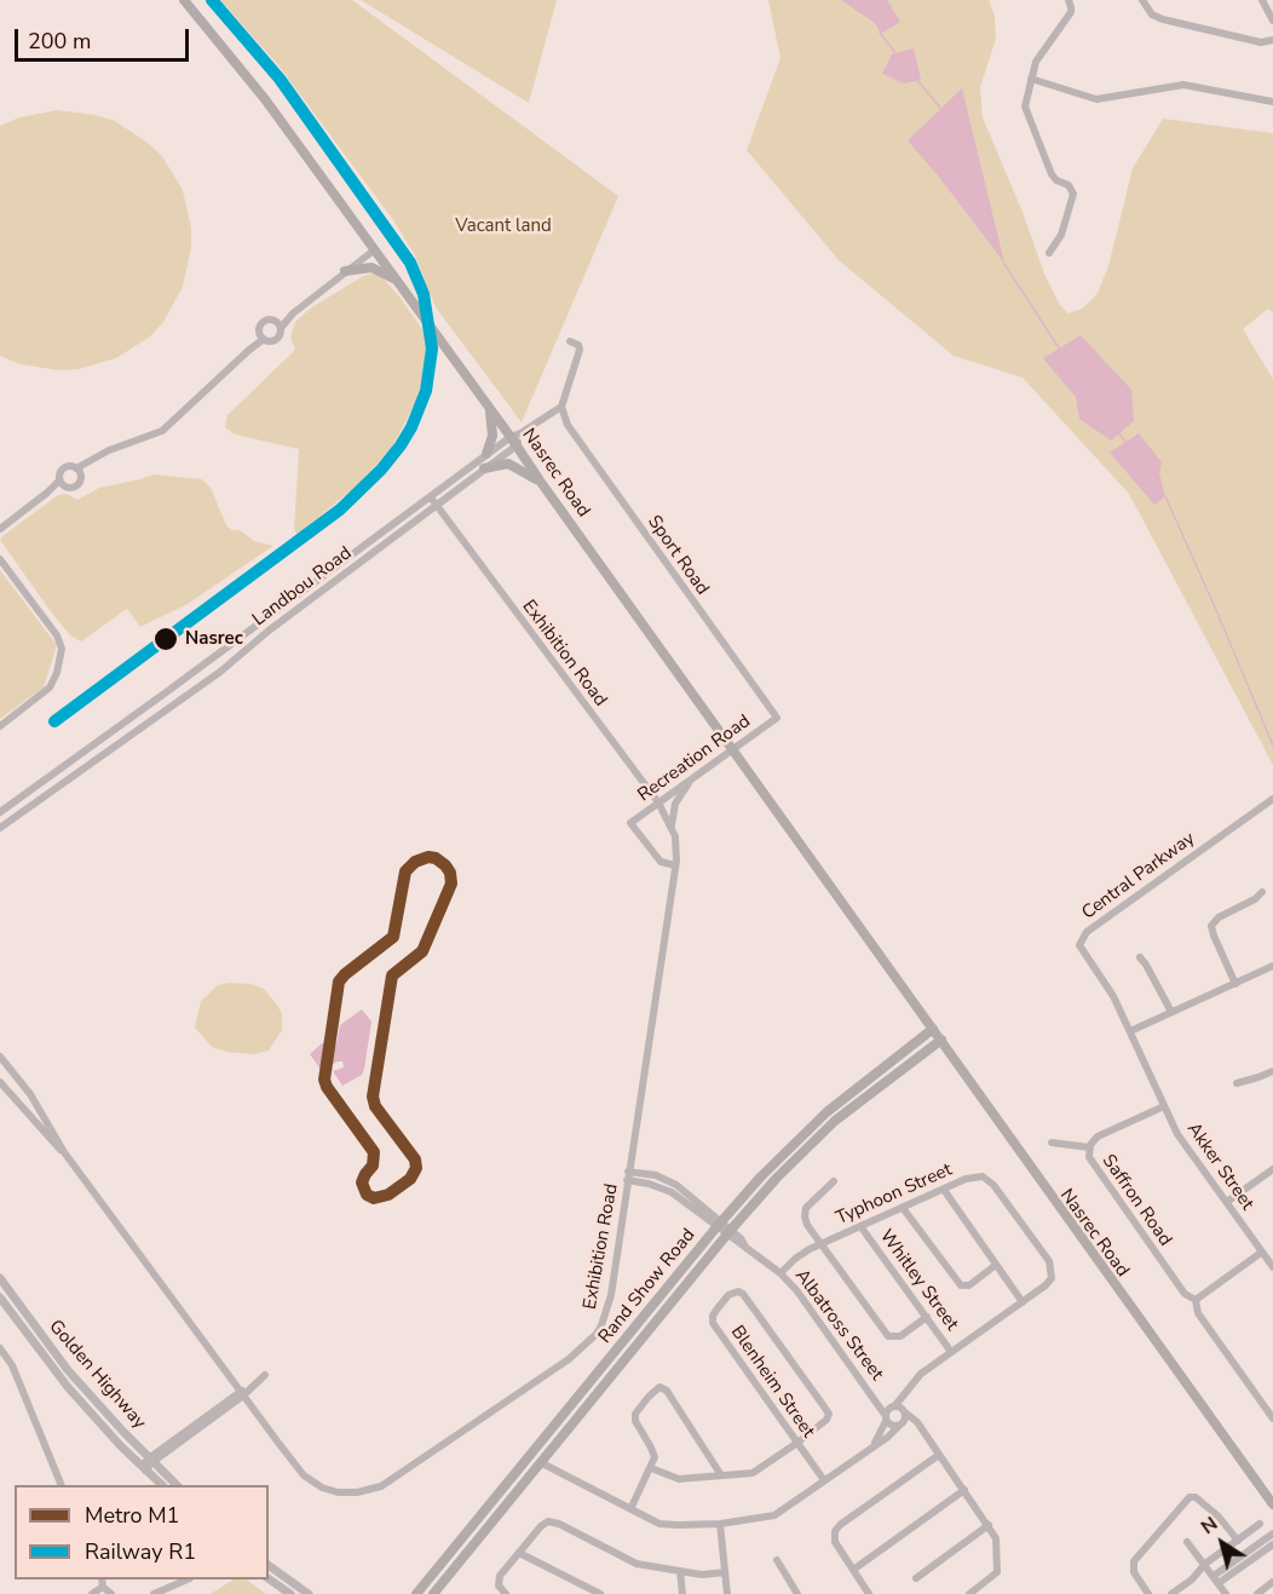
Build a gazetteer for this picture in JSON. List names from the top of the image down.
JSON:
{
  "streets": {
    "main road": ["Nasrec Road", "Rand Show Road"],
    "street": [
      "Sport Road",
      "Landbou Road",
      "Exhibition Road",
      "Recreation Road",
      "Central Parkway",
      "Akker Street",
      "Typhoon Street",
      "Saffron Road",
      "Whitley Street",
      "Albatross Street",
      "Golden Highway",
      "Blenheim Street"
    ]
  },
  "crossings": [
    ["Nasrec Road", "Landbou Road"],
    ["Nasrec Road", "Recreation Road"],
    ["Nasrec Road", "Rand Show Road"],
    ["Sport Road", "Recreation Road"],
    ["Landbou Road", "Exhibition Road"],
    ["Exhibition Road", "Recreation Road"],
    ["Exhibition Road", "Albatross Street"],
    ["Central Parkway", "Akker Street"],
    ["Akker Street", "Saffron Road"],
    ["Typhoon Street", "Whitley Street"],
    ["Typhoon Street", "Albatross Street"],
    ["Rand Show Road", "Albatross Street"]
  ],
  "parks": ["Vacant land"],
  "places": ["Nasrec"],
  "lines": ["rail line R1", "metro line M1"],
  "legend": ["Metro M1", "Railway R1"],
  "scale_bar": "200 m",
  "north": "top left"
}
